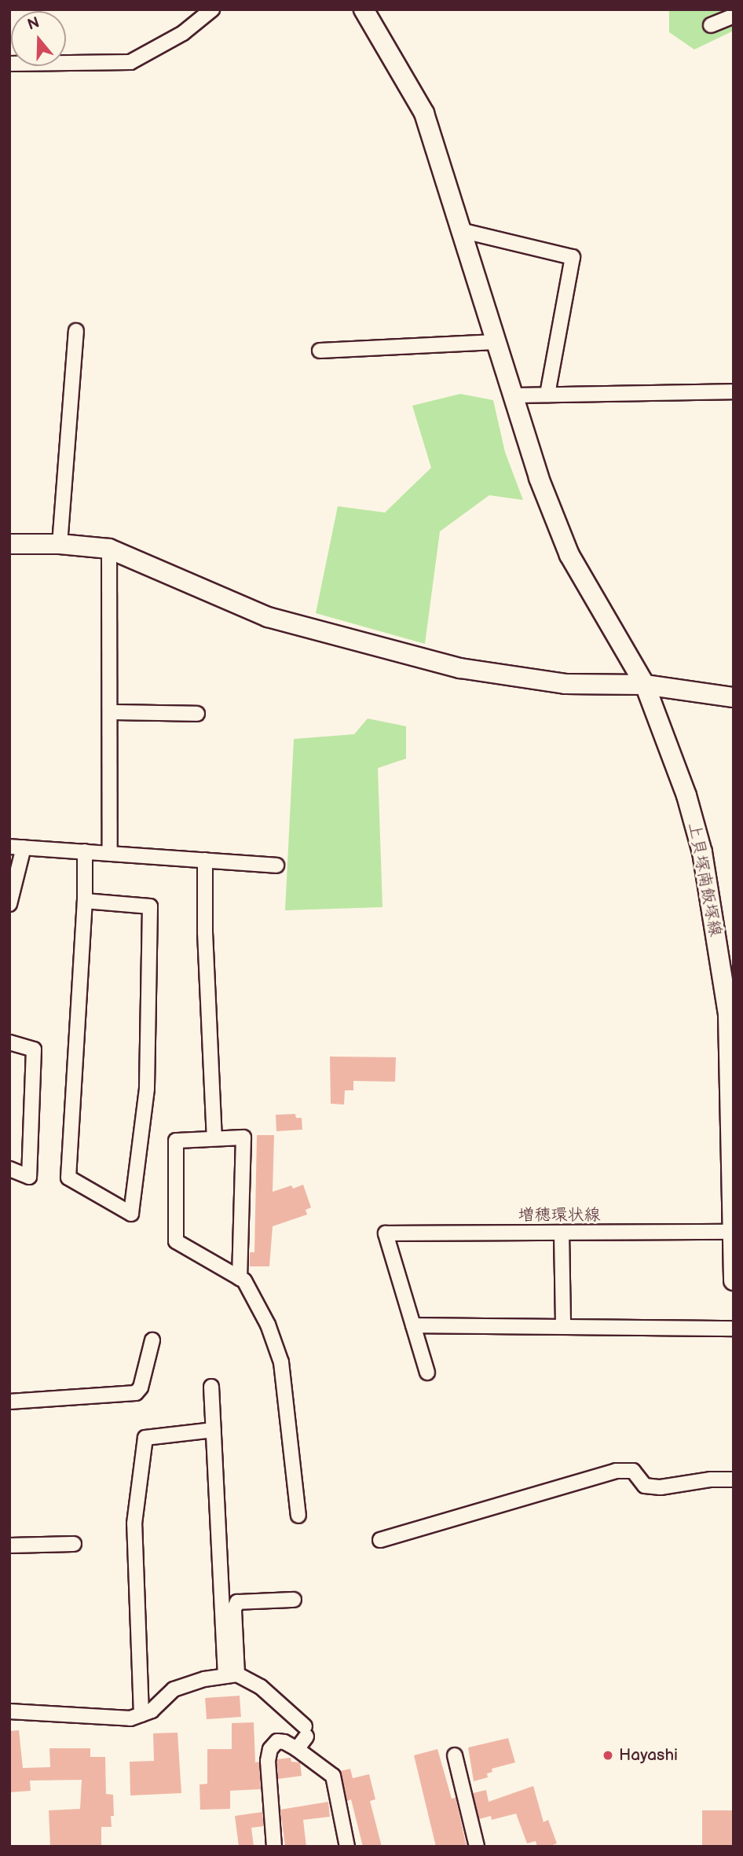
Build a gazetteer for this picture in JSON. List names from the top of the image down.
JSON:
{
  "streets": {
    "street": ["上貝塚南飯塚線", "増穂環状線"]
  },
  "crossings": [
    ["上貝塚南飯塚線", "増穂環状線"]
  ],
  "places": ["Hayashi"],
  "north": "top"
}
